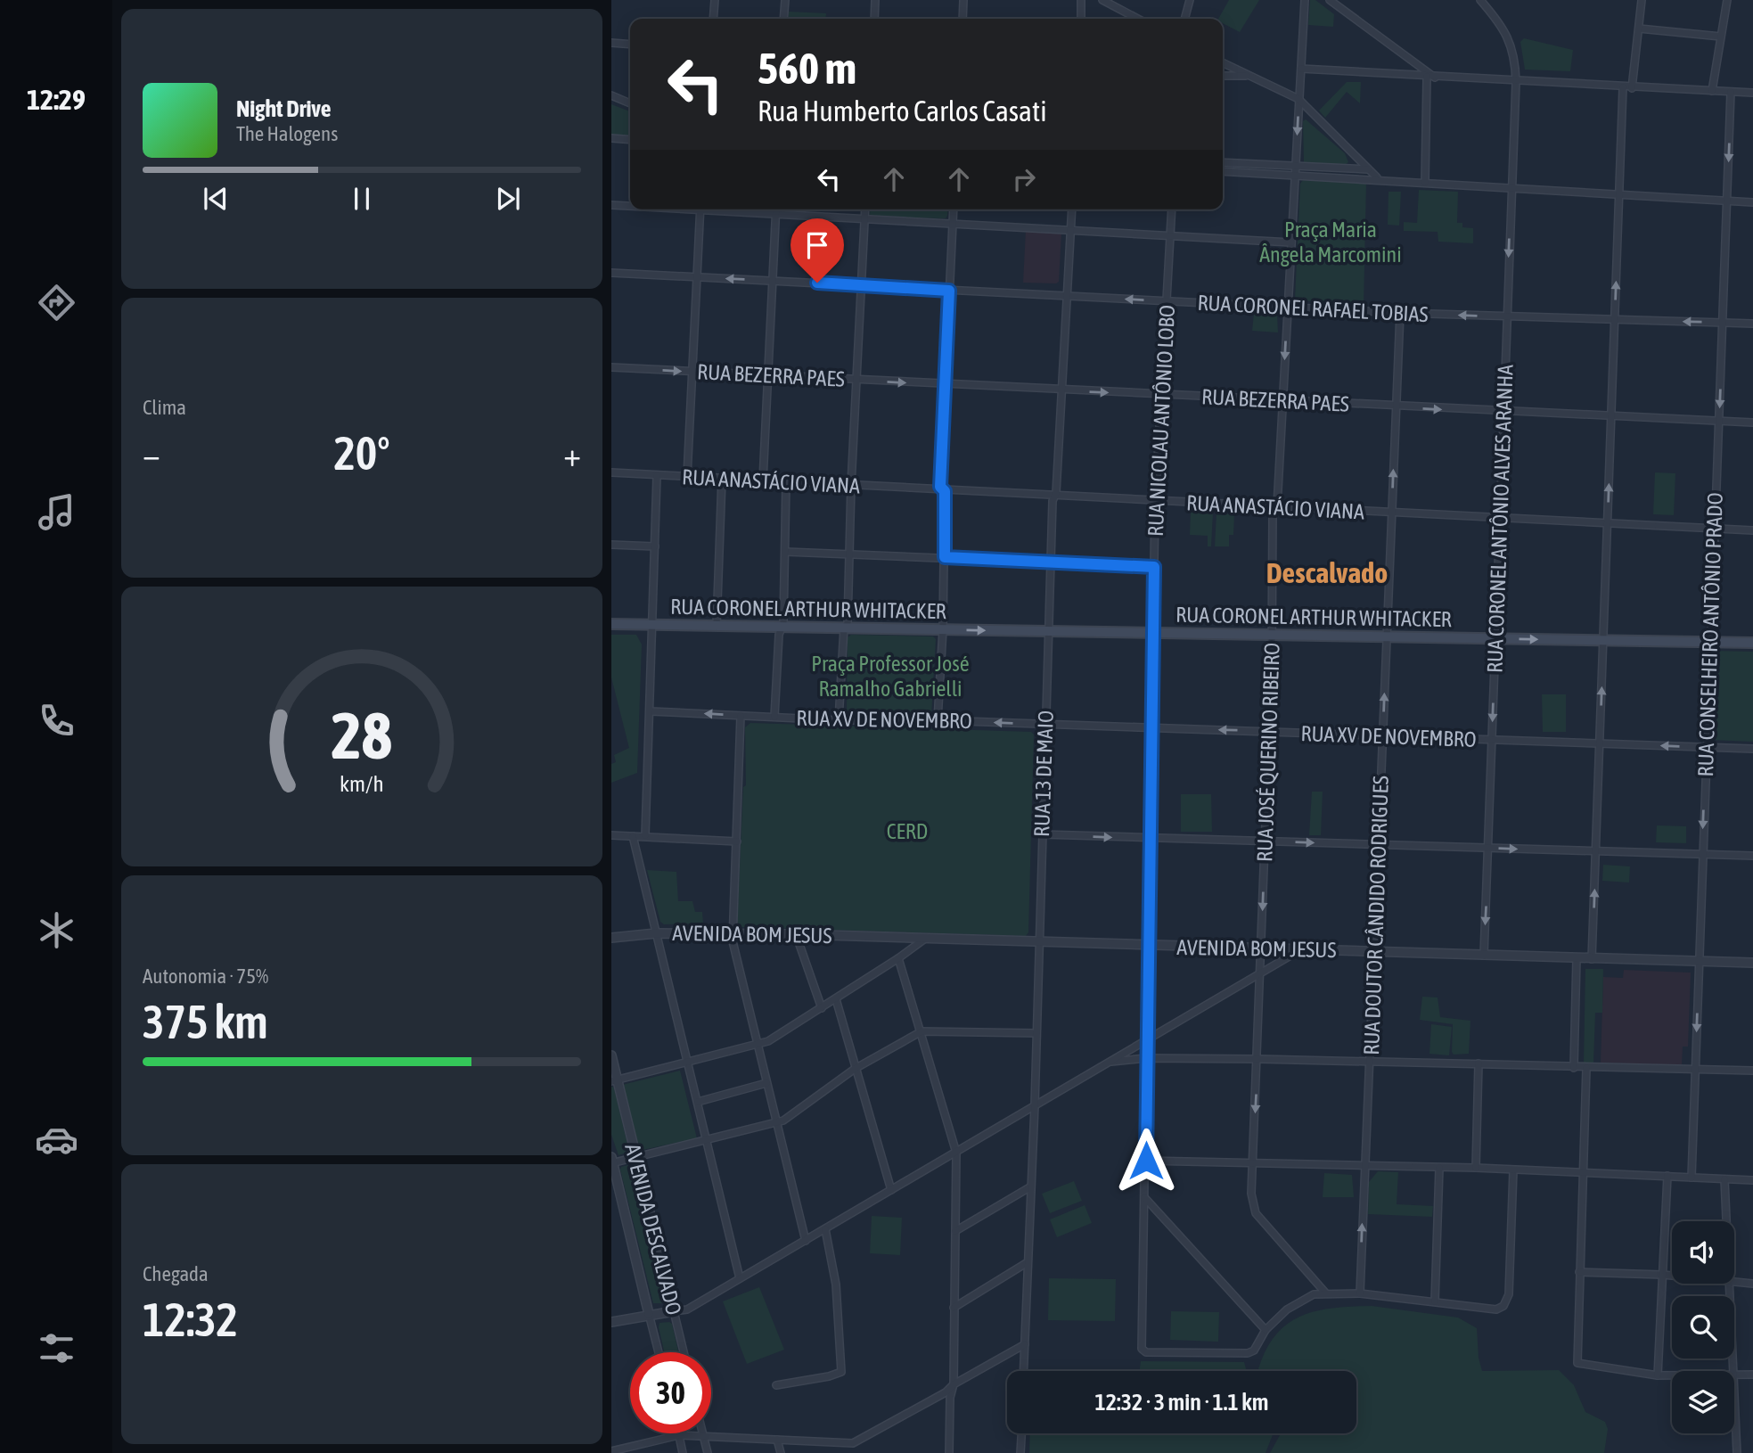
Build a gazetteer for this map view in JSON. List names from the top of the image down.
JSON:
{
  "streets": {
    "main road": ["RUA CORONEL ARTHUR WHITACKER"],
    "street": [
      "RUA CORONEL RAFAEL TOBIAS",
      "RUA BEZERRA PAES",
      "RUA NICOLAU ANTÔNIO LOBO",
      "RUA ANASTÁCIO VIANA",
      "RUA CORONEL ANTÔNIO ALVES ARANHA",
      "RUA CONSELHEIRO ANTÔNIO PRADO",
      "RUA XV DE NOVEMBRO",
      "RUA JOSÉ QUERINO RIBEIRO",
      "RUA 13 DE MAIO",
      "RUA DOUTOR CÂNDIDO RODRIGUES",
      "AVENIDA BOM JESUS",
      "AVENIDA DESCALVADO"
    ]
  },
  "crossings": [
    ["RUA CORONEL RAFAEL TOBIAS", "RUA NICOLAU ANTÔNIO LOBO"],
    ["RUA CORONEL RAFAEL TOBIAS", "RUA CORONEL ANTÔNIO ALVES ARANHA"],
    ["RUA CORONEL RAFAEL TOBIAS", "RUA CONSELHEIRO ANTÔNIO PRADO"],
    ["RUA CORONEL RAFAEL TOBIAS", "RUA JOSÉ QUERINO RIBEIRO"],
    ["RUA CORONEL RAFAEL TOBIAS", "RUA 13 DE MAIO"],
    ["RUA CORONEL RAFAEL TOBIAS", "RUA DOUTOR CÂNDIDO RODRIGUES"],
    ["RUA BEZERRA PAES", "RUA NICOLAU ANTÔNIO LOBO"],
    ["RUA BEZERRA PAES", "RUA CORONEL ANTÔNIO ALVES ARANHA"],
    ["RUA BEZERRA PAES", "RUA CONSELHEIRO ANTÔNIO PRADO"],
    ["RUA BEZERRA PAES", "RUA JOSÉ QUERINO RIBEIRO"],
    ["RUA BEZERRA PAES", "RUA 13 DE MAIO"],
    ["RUA BEZERRA PAES", "RUA DOUTOR CÂNDIDO RODRIGUES"],
    ["RUA NICOLAU ANTÔNIO LOBO", "RUA ANASTÁCIO VIANA"],
    ["RUA NICOLAU ANTÔNIO LOBO", "RUA CORONEL ARTHUR WHITACKER"],
    ["RUA NICOLAU ANTÔNIO LOBO", "RUA XV DE NOVEMBRO"],
    ["RUA NICOLAU ANTÔNIO LOBO", "AVENIDA BOM JESUS"],
    ["RUA ANASTÁCIO VIANA", "RUA CORONEL ANTÔNIO ALVES ARANHA"],
    ["RUA ANASTÁCIO VIANA", "RUA CONSELHEIRO ANTÔNIO PRADO"],
    ["RUA ANASTÁCIO VIANA", "RUA JOSÉ QUERINO RIBEIRO"],
    ["RUA ANASTÁCIO VIANA", "RUA 13 DE MAIO"],
    ["RUA ANASTÁCIO VIANA", "RUA DOUTOR CÂNDIDO RODRIGUES"],
    ["RUA CORONEL ANTÔNIO ALVES ARANHA", "RUA CORONEL ARTHUR WHITACKER"],
    ["RUA CORONEL ANTÔNIO ALVES ARANHA", "RUA XV DE NOVEMBRO"],
    ["RUA CORONEL ANTÔNIO ALVES ARANHA", "AVENIDA BOM JESUS"],
    ["RUA CORONEL ARTHUR WHITACKER", "RUA CONSELHEIRO ANTÔNIO PRADO"],
    ["RUA CORONEL ARTHUR WHITACKER", "RUA JOSÉ QUERINO RIBEIRO"],
    ["RUA CORONEL ARTHUR WHITACKER", "RUA 13 DE MAIO"],
    ["RUA CORONEL ARTHUR WHITACKER", "RUA DOUTOR CÂNDIDO RODRIGUES"],
    ["RUA CONSELHEIRO ANTÔNIO PRADO", "RUA XV DE NOVEMBRO"],
    ["RUA CONSELHEIRO ANTÔNIO PRADO", "AVENIDA BOM JESUS"],
    ["RUA XV DE NOVEMBRO", "RUA JOSÉ QUERINO RIBEIRO"],
    ["RUA XV DE NOVEMBRO", "RUA 13 DE MAIO"],
    ["RUA XV DE NOVEMBRO", "RUA DOUTOR CÂNDIDO RODRIGUES"],
    ["RUA JOSÉ QUERINO RIBEIRO", "AVENIDA BOM JESUS"],
    ["RUA 13 DE MAIO", "AVENIDA BOM JESUS"],
    ["RUA DOUTOR CÂNDIDO RODRIGUES", "AVENIDA BOM JESUS"]
  ],
  "one_way": ["RUA CORONEL ANTÔNIO ALVES ARANHA", "RUA CONSELHEIRO ANTÔNIO PRADO", "RUA XV DE NOVEMBRO"],
  "districts": ["Descalvado"],
  "parks": ["Praça Maria Ângela Marcomini", "Praça Professor José Ramalho Gabrielli", "CERD"],
  "page": {
    "tabs": "12:29",
    "turn": ["560 m", "Rua Humberto Carlos Casati"],
    "song": ["Night Drive", "The Halogens"],
    "tile": [
      "Clima",
      ["Autonomia · 75%", "375 km"],
      ["Chegada", "12:32"]
    ],
    "heat": ["−", "20°", "+"],
    "limit": "30",
    "trip": "12:32 · 3 min · 1.1 km",
    "gauge": ["28", "km/h"]
  }
}
